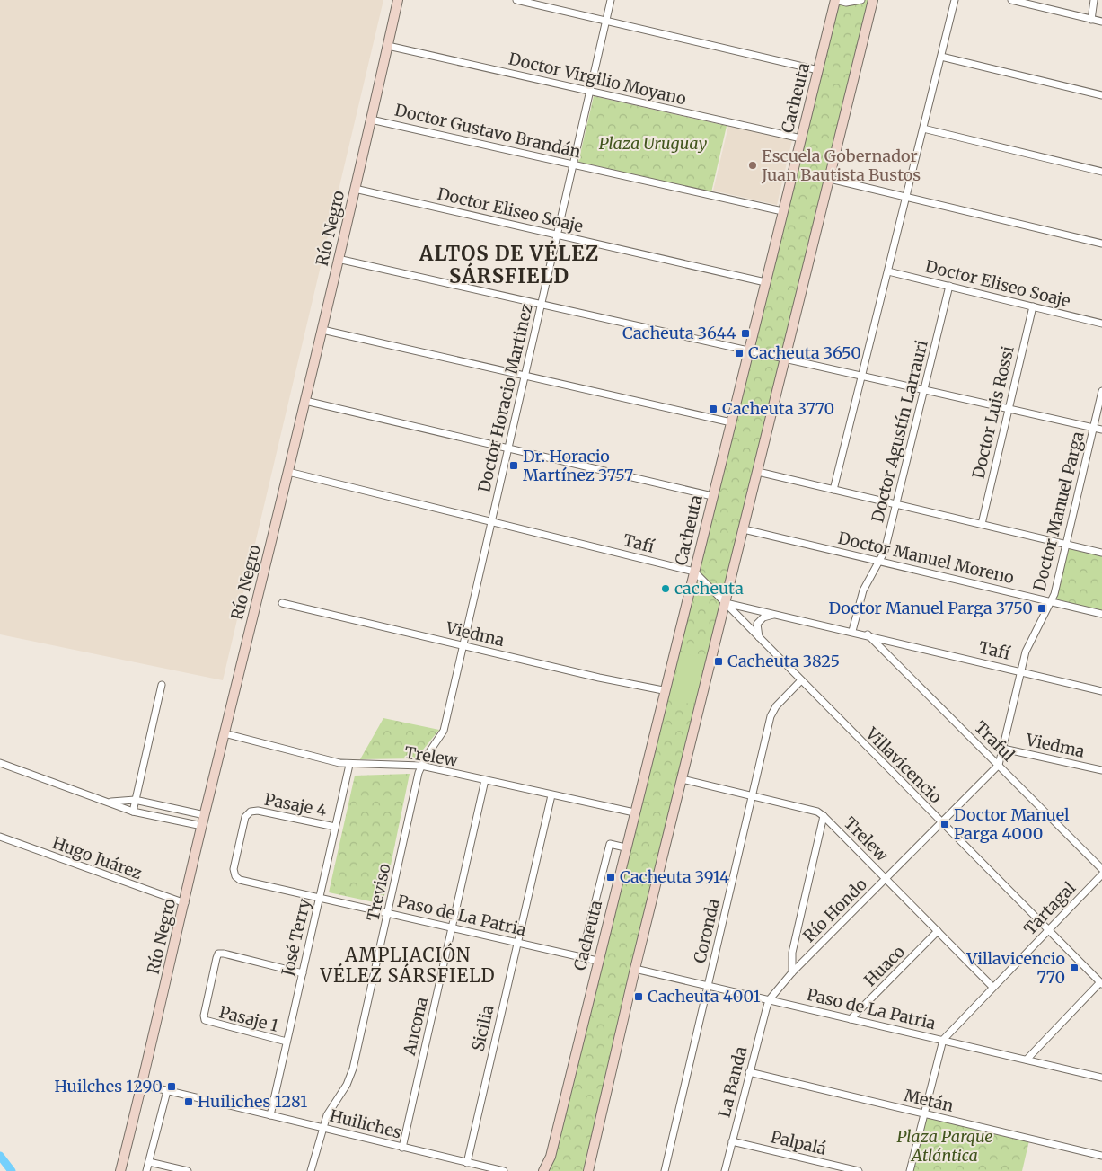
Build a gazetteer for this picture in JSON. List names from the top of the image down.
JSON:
{
  "streets": {
    "street": [
      "Doctor Virgilio Moyano",
      "Cacheuta",
      "Doctor Gustavo Brandán",
      "Doctor Eliseo Soaje",
      "Río Negro",
      "Doctor Horacio Martinez",
      "Doctor Luis Rossi",
      "Doctor Agustín Larrauri",
      "Doctor Manuel Parga",
      "Tafí",
      "Doctor Manuel Moreno",
      "Viedma",
      "Traful",
      "Trelew",
      "Villavicencio",
      "Pasaje 4",
      "Hugo Juárez",
      "Treviso",
      "Tartagal",
      "Río Hondo",
      "Paso de La Patria",
      "Coronda",
      "José Terry",
      "Huaco",
      "Pasaje 1",
      "Ancona",
      "Sicilia",
      "La Banda",
      "Metán",
      "Huiliches",
      "Palpalá"
    ]
  },
  "crossings": [
    ["Doctor Virgilio Moyano", "Cacheuta"],
    ["Doctor Virgilio Moyano", "Río Negro"],
    ["Doctor Virgilio Moyano", "Doctor Horacio Martinez"],
    ["Cacheuta", "Doctor Gustavo Brandán"],
    ["Cacheuta", "Doctor Eliseo Soaje"],
    ["Cacheuta", "Tafí"],
    ["Cacheuta", "Viedma"],
    ["Cacheuta", "Trelew"],
    ["Cacheuta", "Paso de La Patria"],
    ["Doctor Gustavo Brandán", "Río Negro"],
    ["Doctor Gustavo Brandán", "Doctor Horacio Martinez"],
    ["Doctor Eliseo Soaje", "Río Negro"],
    ["Doctor Eliseo Soaje", "Doctor Horacio Martinez"],
    ["Doctor Eliseo Soaje", "Doctor Luis Rossi"],
    ["Doctor Eliseo Soaje", "Doctor Agustín Larrauri"],
    ["Río Negro", "Tafí"],
    ["Río Negro", "Trelew"],
    ["Río Negro", "Hugo Juárez"],
    ["Río Negro", "Huiliches"],
    ["Doctor Horacio Martinez", "Tafí"],
    ["Doctor Horacio Martinez", "Viedma"],
    ["Doctor Horacio Martinez", "Treviso"],
    ["Doctor Agustín Larrauri", "Tafí"],
    ["Doctor Agustín Larrauri", "Doctor Manuel Moreno"],
    ["Doctor Manuel Parga", "Tafí"],
    ["Doctor Manuel Parga", "Doctor Manuel Moreno"],
    ["Doctor Manuel Parga", "Viedma"],
    ["Doctor Manuel Parga", "Traful"],
    ["Doctor Manuel Parga", "Río Hondo"],
    ["Tafí", "Traful"],
    ["Tafí", "Villavicencio"],
    ["Traful", "Río Hondo"],
    ["Trelew", "Treviso"],
    ["Trelew", "Tartagal"],
    ["Trelew", "Río Hondo"],
    ["Trelew", "Coronda"],
    ["Trelew", "José Terry"],
    ["Trelew", "Huaco"],
    ["Trelew", "Ancona"],
    ["Trelew", "Sicilia"],
    ["Villavicencio", "Tartagal"],
    ["Villavicencio", "Río Hondo"],
    ["Villavicencio", "Coronda"],
    ["Pasaje 4", "Paso de La Patria"],
    ["Pasaje 4", "José Terry"],
    ["Treviso", "Paso de La Patria"],
    ["Treviso", "Huiliches"],
    ["Tartagal", "Paso de La Patria"],
    ["Río Hondo", "Paso de La Patria"],
    ["Río Hondo", "La Banda"],
    ["Paso de La Patria", "Coronda"],
    ["Paso de La Patria", "José Terry"],
    ["Paso de La Patria", "Huaco"],
    ["Paso de La Patria", "Ancona"],
    ["Paso de La Patria", "Sicilia"],
    ["Paso de La Patria", "La Banda"],
    ["José Terry", "Pasaje 1"],
    ["José Terry", "Huiliches"],
    ["Ancona", "Huiliches"],
    ["Sicilia", "Huiliches"],
    ["La Banda", "Metán"],
    ["La Banda", "Palpalá"]
  ],
  "districts": ["ALTOS DE VÉLEZ SÁRSFIELD", "AMPLIACIÓN VÉLEZ SÁRSFIELD"],
  "parks": ["Plaza Uruguay", "Plaza Parque Atlántica"],
  "places": {
    "other": ["Escuela Gobernador Juan Bautista Bustos", "cacheuta"],
    "transit": [
      "Cacheuta 3644",
      "Cacheuta 3650",
      "Cacheuta 3770",
      "Dr. Horacio Martínez 3757",
      "Doctor Manuel Parga 3750",
      "Cacheuta 3825",
      "Doctor Manuel Parga 4000",
      "Cacheuta 3914",
      "Villavicencio 770",
      "Cacheuta 4001",
      "Huilches 1290",
      "Huiliches 1281"
    ]
  }
}
